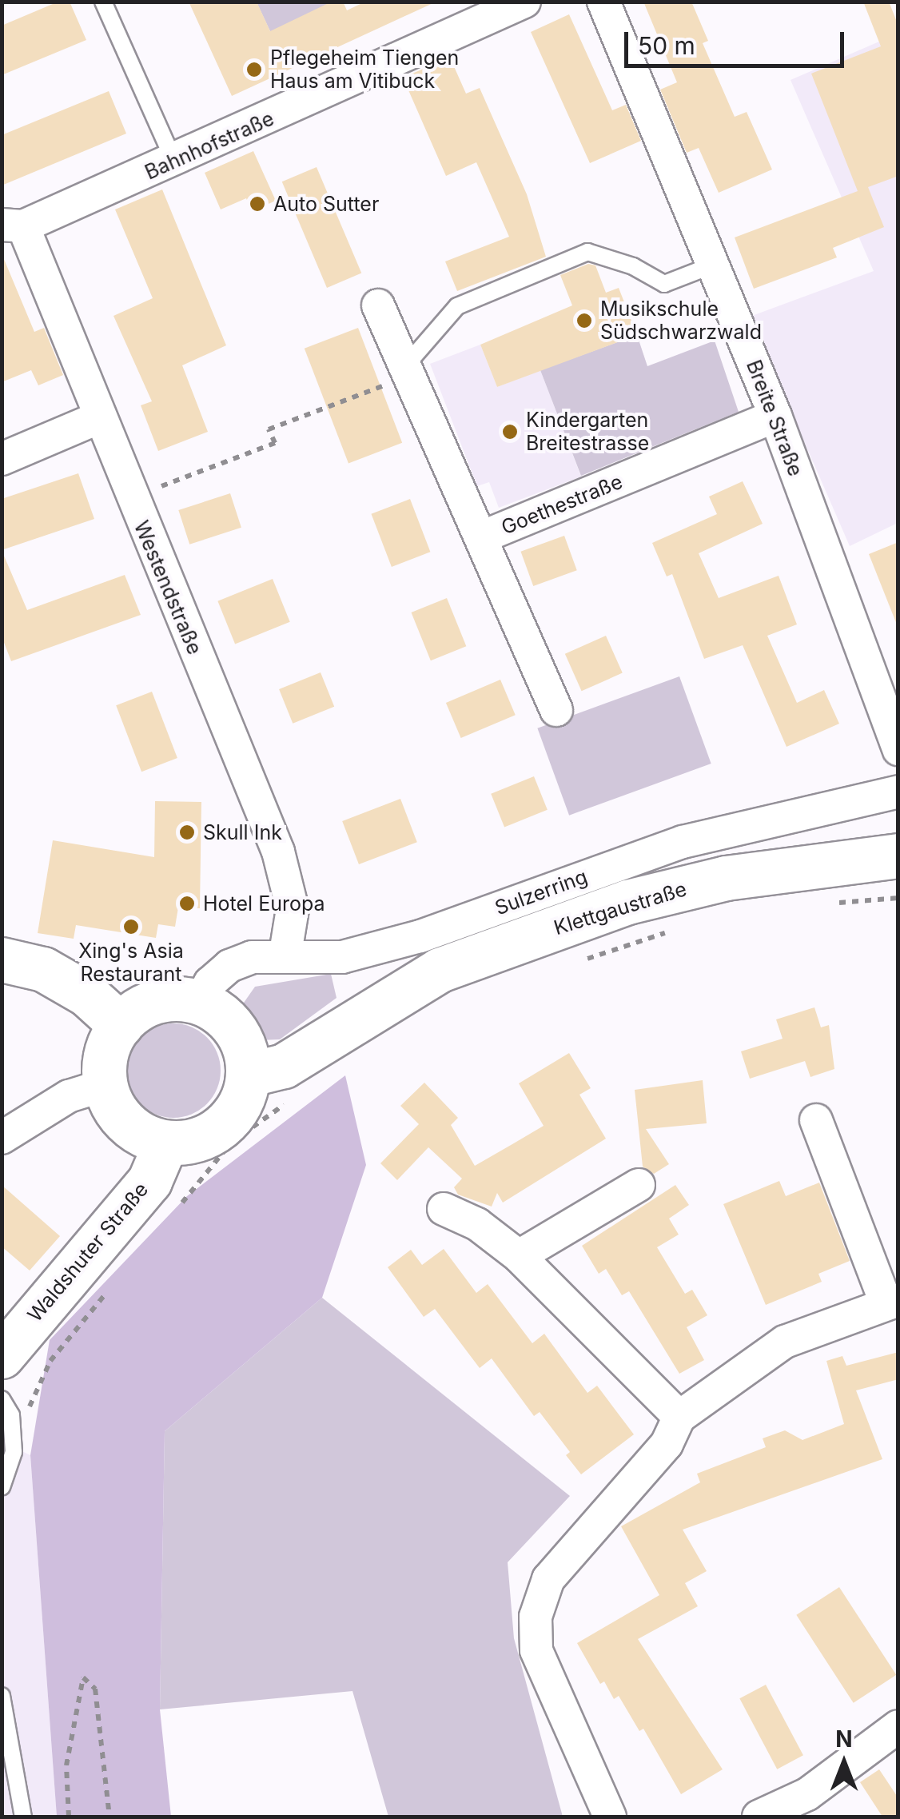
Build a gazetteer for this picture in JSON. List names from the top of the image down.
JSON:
{
  "streets": {
    "main road": ["Klettgaustraße", "Waldshuter Straße"],
    "street": [
      "Bahnhofstraße",
      "Breite Straße",
      "Goethestraße",
      "Westendstraße",
      "Sulzerring"
    ]
  },
  "crossings": [
    ["Bahnhofstraße", "Westendstraße"],
    ["Breite Straße", "Goethestraße"],
    ["Westendstraße", "Sulzerring"],
    ["Sulzerring", "Klettgaustraße"],
    ["Sulzerring", "Waldshuter Straße"],
    ["Klettgaustraße", "Waldshuter Straße"]
  ],
  "places": [
    "Pflegeheim Tiengen Haus am Vitibuck",
    "Auto Sutter",
    "Musikschule Südschwarzwald",
    "Kindergarten Breitestrasse",
    "Skull Ink",
    "Hotel Europa",
    "Xing's Asia Restaurant"
  ],
  "scale_bar": "50 m",
  "north": "top"
}
